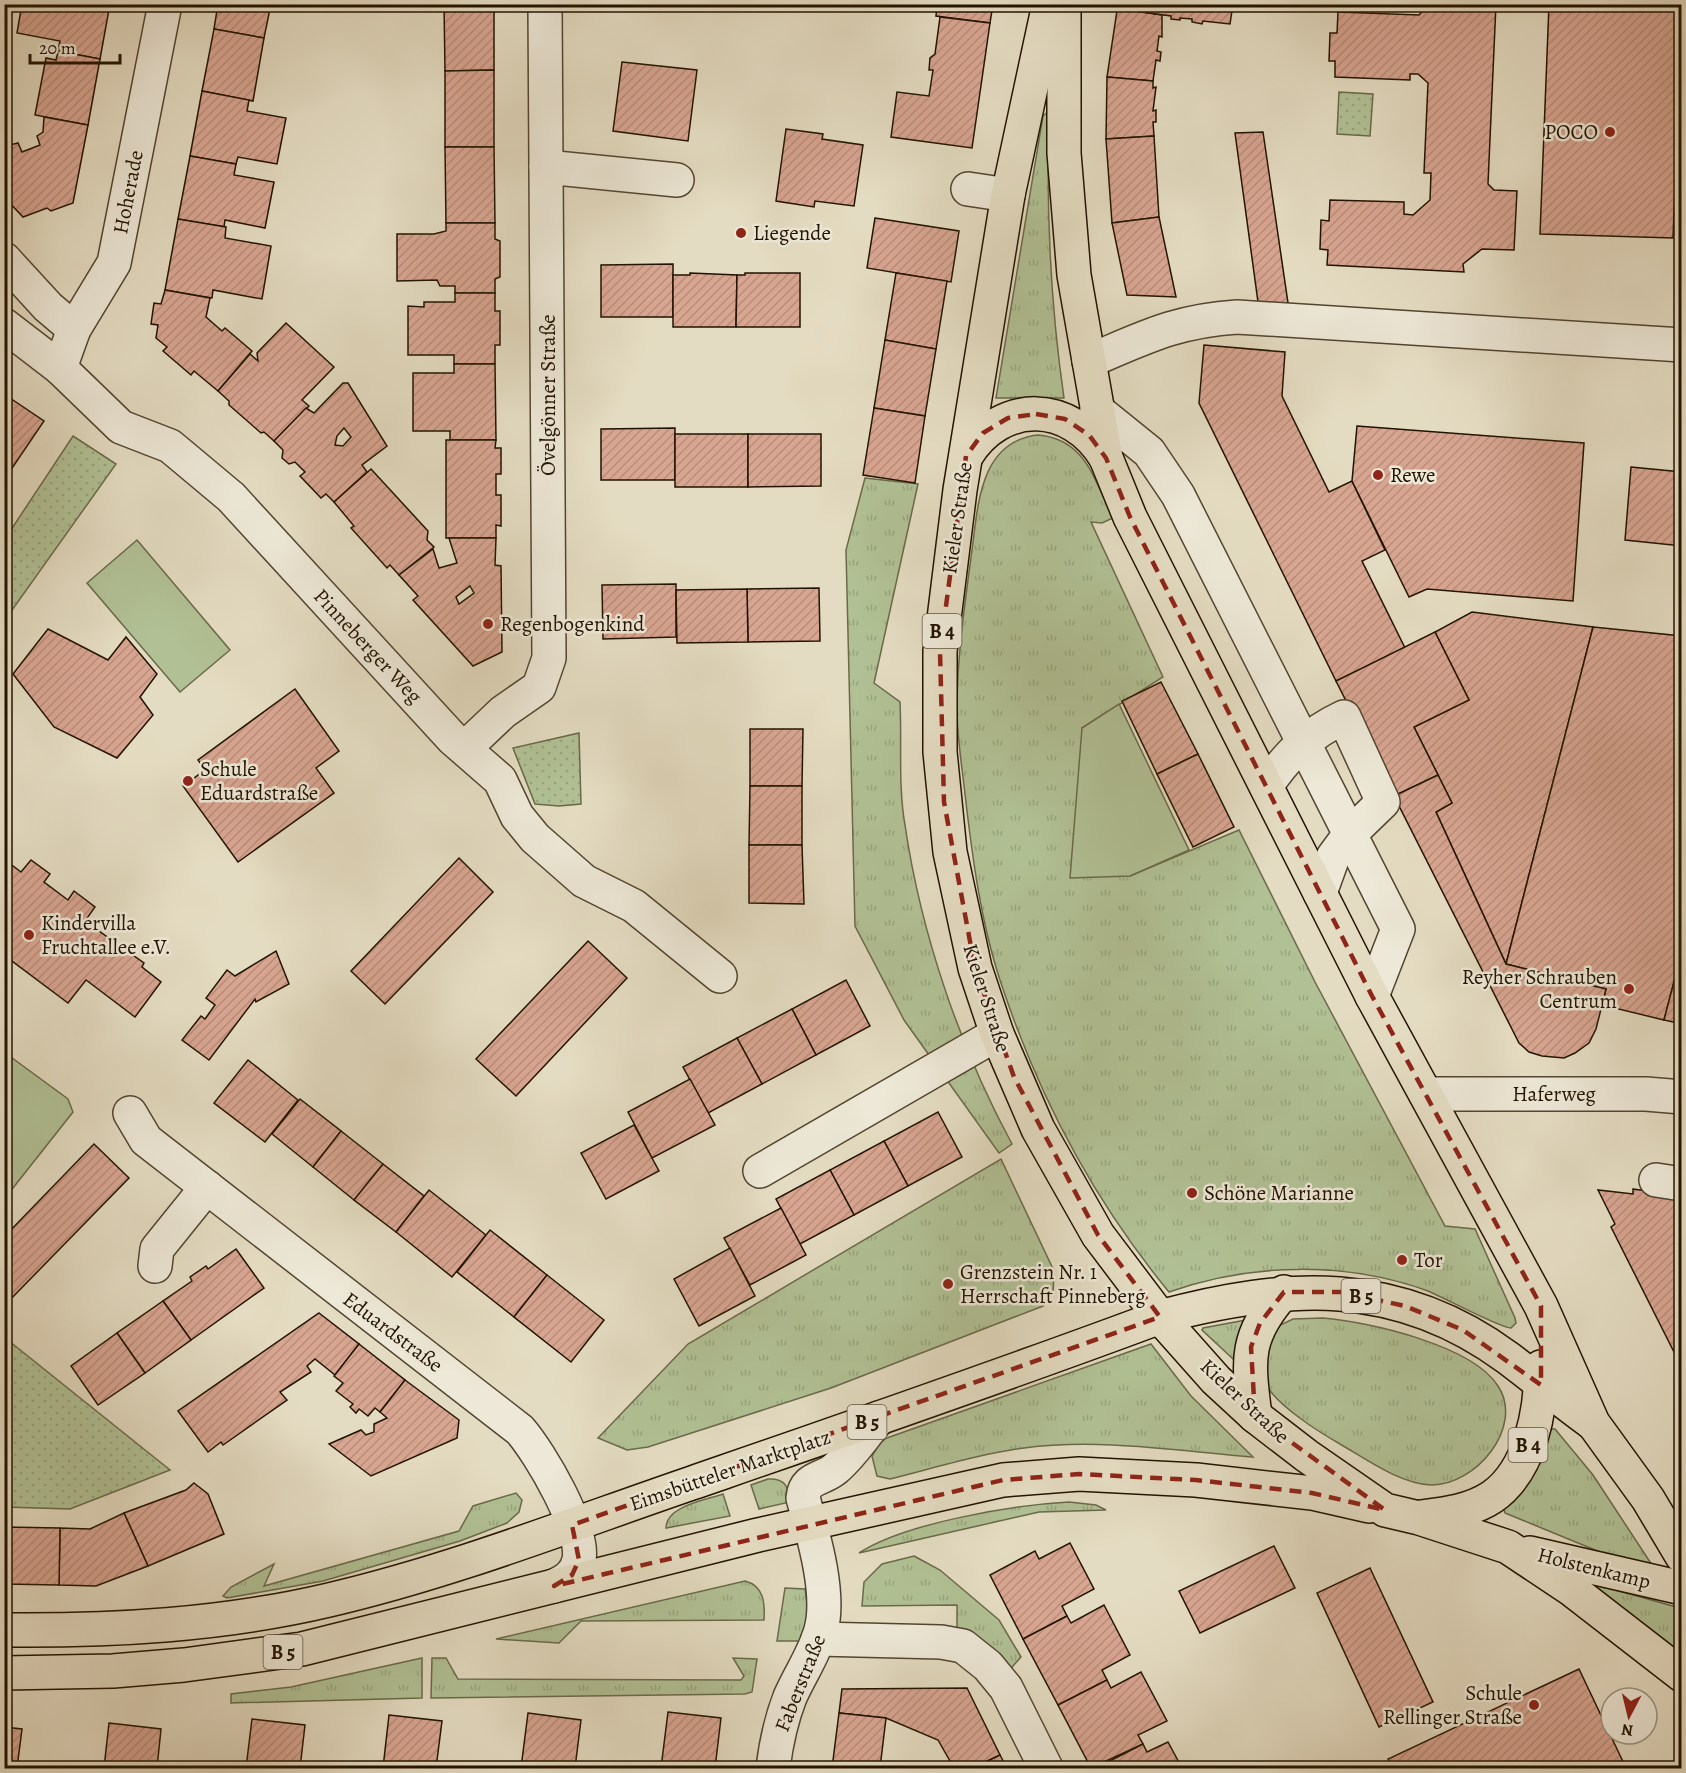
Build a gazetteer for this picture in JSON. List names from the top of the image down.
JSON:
{
  "streets": {
    "main road": [
      "Kieler Straße",
      "B 4",
      "B 5",
      "Eimsbütteler Marktplatz",
      "Holstenkamp"
    ],
    "street": [
      "Hoherade",
      "Övelgönner Straße",
      "Pinneberger Weg",
      "Haferweg",
      "Eduardstraße",
      "Faberstraße"
    ]
  },
  "crossings": [
    ["Hoherade", "Pinneberger Weg"],
    ["Övelgönner Straße", "Pinneberger Weg"],
    ["Kieler Straße", "B 4"],
    ["Kieler Straße", "B 5"],
    ["Kieler Straße", "Eimsbütteler Marktplatz"],
    ["Kieler Straße", "Holstenkamp"],
    ["B 4", "Haferweg"],
    ["B 4", "Eimsbütteler Marktplatz"],
    ["B 5", "Eduardstraße"],
    ["B 5", "Faberstraße"],
    ["Eduardstraße", "Eimsbütteler Marktplatz"],
    ["Eimsbütteler Marktplatz", "Faberstraße"]
  ],
  "places": [
    "POCO",
    "Liegende",
    "Rewe",
    "Regenbogenkind",
    "Schule Eduardstraße",
    "Kindervilla Fruchtallee e.V.",
    "Reyher Schrauben Centrum",
    "Schöne Marianne",
    "Tor",
    "Grenzstein Nr. 1 Herrschaft Pinneberg",
    "Schule Rellinger Straße"
  ],
  "scale_bar": "20 m",
  "north": "bottom"
}
